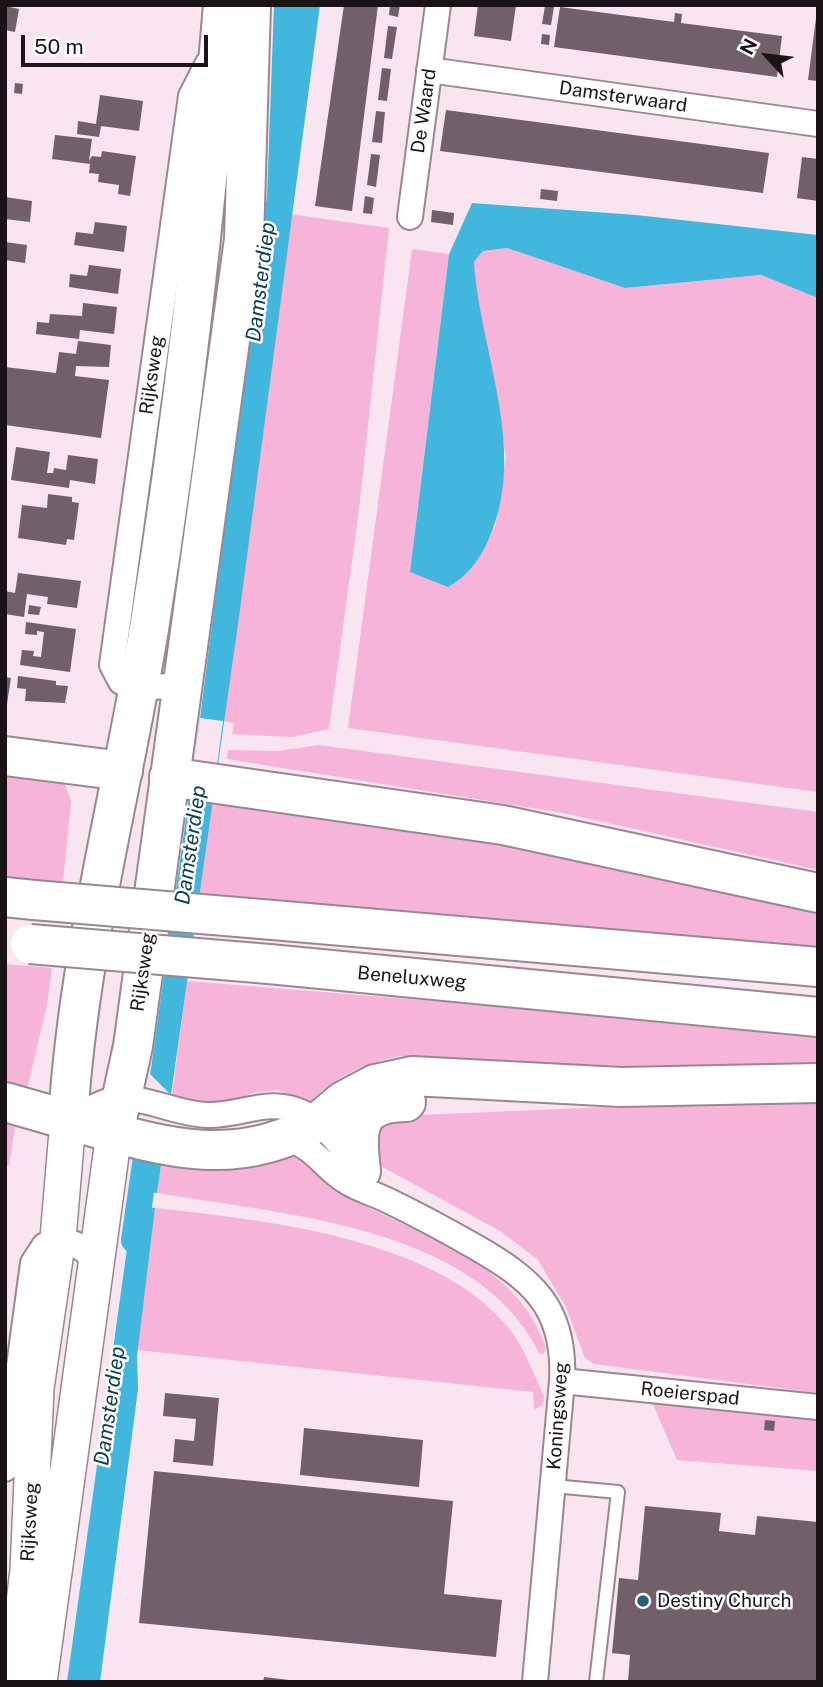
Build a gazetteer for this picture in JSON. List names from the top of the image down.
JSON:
{
  "streets": {
    "main road": ["Rijksweg", "Beneluxweg"],
    "street": [
      "Damsterwaard",
      "De Waard",
      "Roeierspad",
      "Koningsweg"
    ]
  },
  "crossings": [
    ["Damsterwaard", "De Waard"],
    ["Roeierspad", "Koningsweg"]
  ],
  "water": ["Damsterdiep"],
  "places": ["Destiny Church"],
  "scale_bar": "50 m",
  "north": "top left"
}
